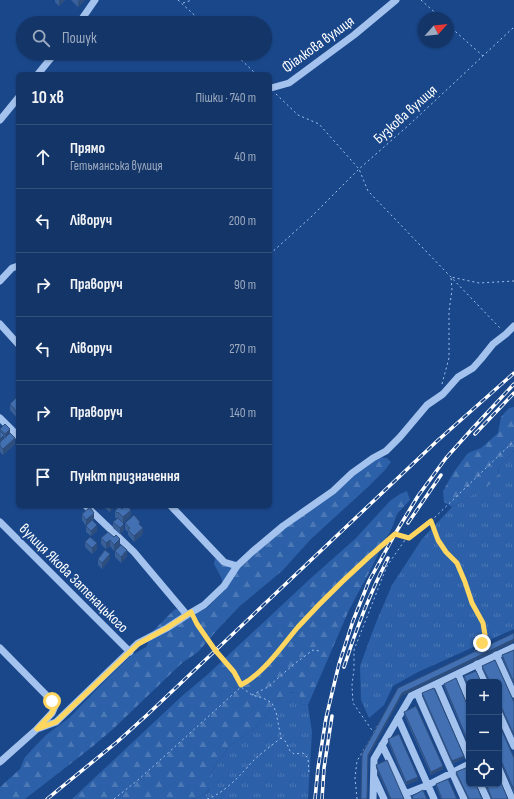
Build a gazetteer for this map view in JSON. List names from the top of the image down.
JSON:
{
  "streets": {
    "street": ["Фіалкова вулиця", "вулиця Якова Затенацького"],
    "path": ["Бузкова вулиця"]
  },
  "north": "top right",
  "page": {
    "search": "Пошук",
    "heading": ["10 хв", "Пішки · 740 m"],
    "list": [
      ["Прямо", "Гетьманська вулиця", "40 m"],
      ["Ліворуч", "200 m"],
      ["Праворуч", "90 m"],
      ["Ліворуч", "270 m"],
      ["Праворуч", "140 m"],
      "Пункт призначення"
    ],
    "map_buttons": ["+", "−"]
  }
}
